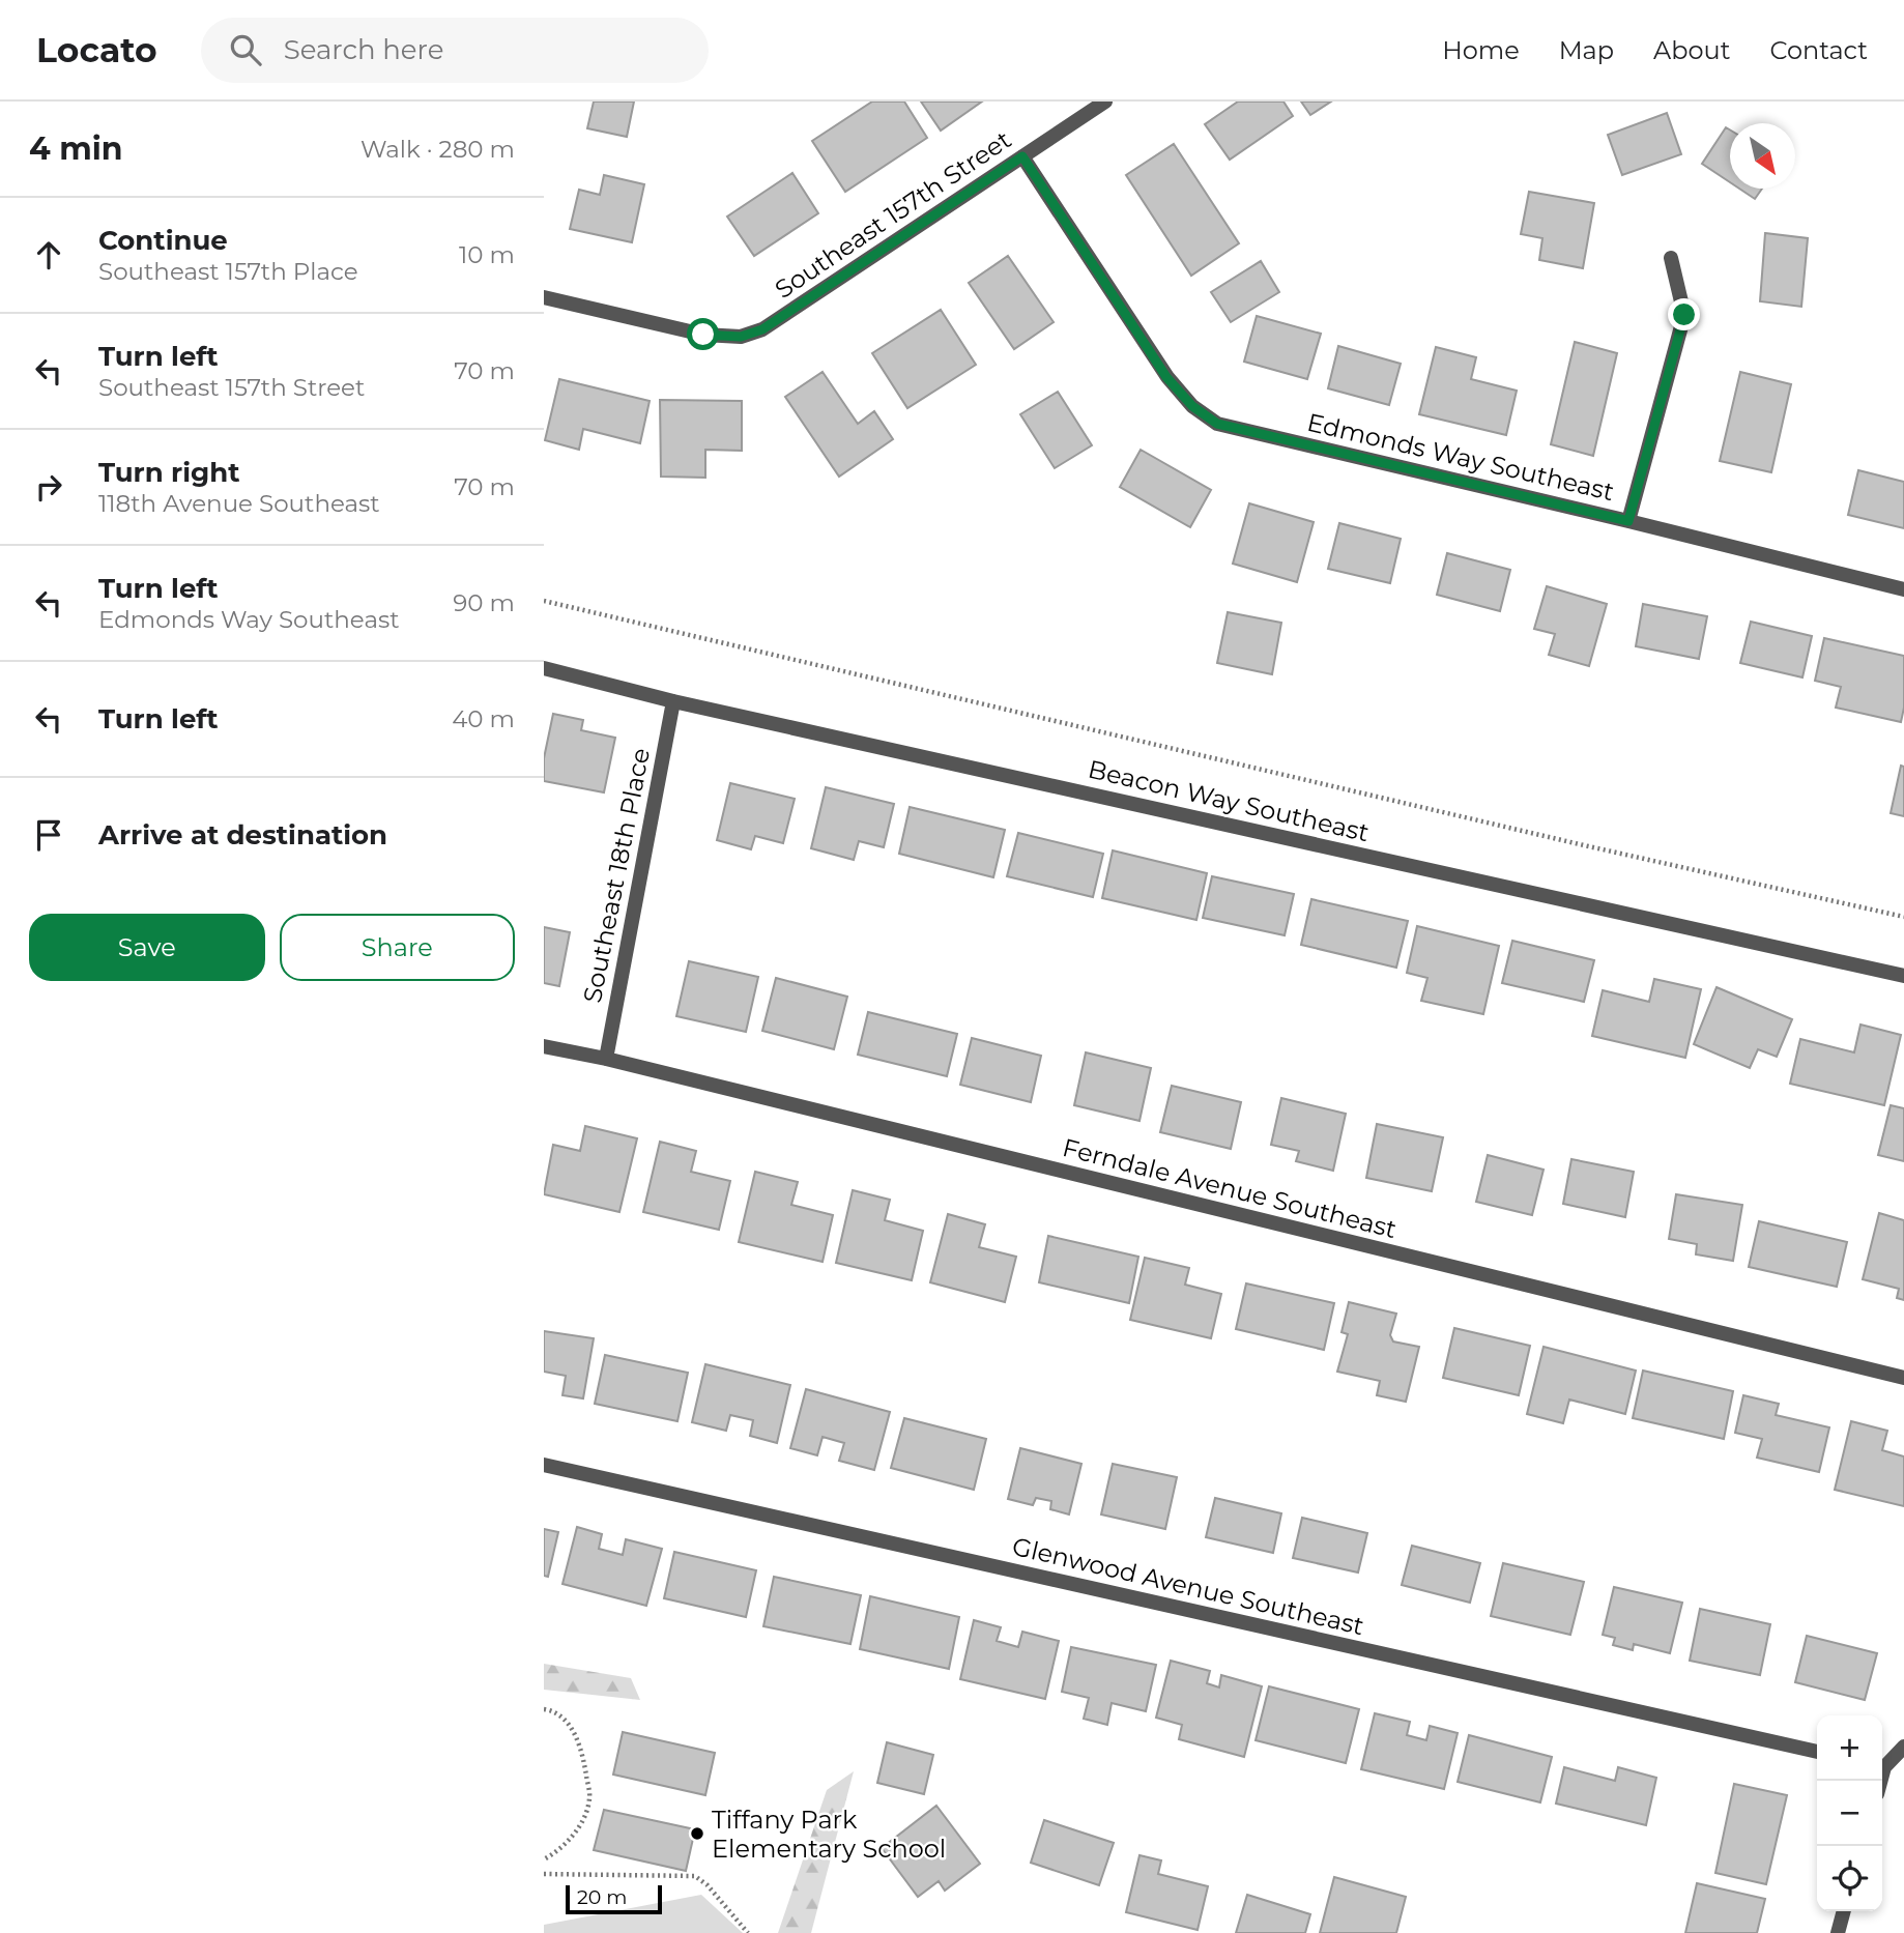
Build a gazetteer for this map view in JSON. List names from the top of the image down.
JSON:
{
  "streets": {
    "street": [
      "Southeast 157th Street",
      "Edmonds Way Southeast",
      "Beacon Way Southeast",
      "Southeast 18th Place",
      "Ferndale Avenue Southeast",
      "Glenwood Avenue Southeast"
    ]
  },
  "crossings": [
    ["Southeast 157th Street", "Edmonds Way Southeast"],
    ["Beacon Way Southeast", "Southeast 18th Place"],
    ["Southeast 18th Place", "Ferndale Avenue Southeast"]
  ],
  "places": ["Tiffany Park Elementary School"],
  "scale_bar": "20 m",
  "north": "bottom right",
  "page": {
    "header": "Locato",
    "search": "Search here",
    "nav": [
      "Home",
      "Map",
      "About",
      "Contact"
    ],
    "heading": ["4 min", "Walk · 280 m"],
    "list": [
      ["Continue", "Southeast 157th Place", "10 m"],
      ["Turn left", "Southeast 157th Street", "70 m"],
      ["Turn right", "118th Avenue Southeast", "70 m"],
      ["Turn left", "Edmonds Way Southeast", "90 m"],
      ["Turn left", "40 m"],
      "Arrive at destination"
    ],
    "buttons": ["Save", "Share"],
    "map_buttons": ["+", "−"],
    "scale": "20 m"
  }
}
